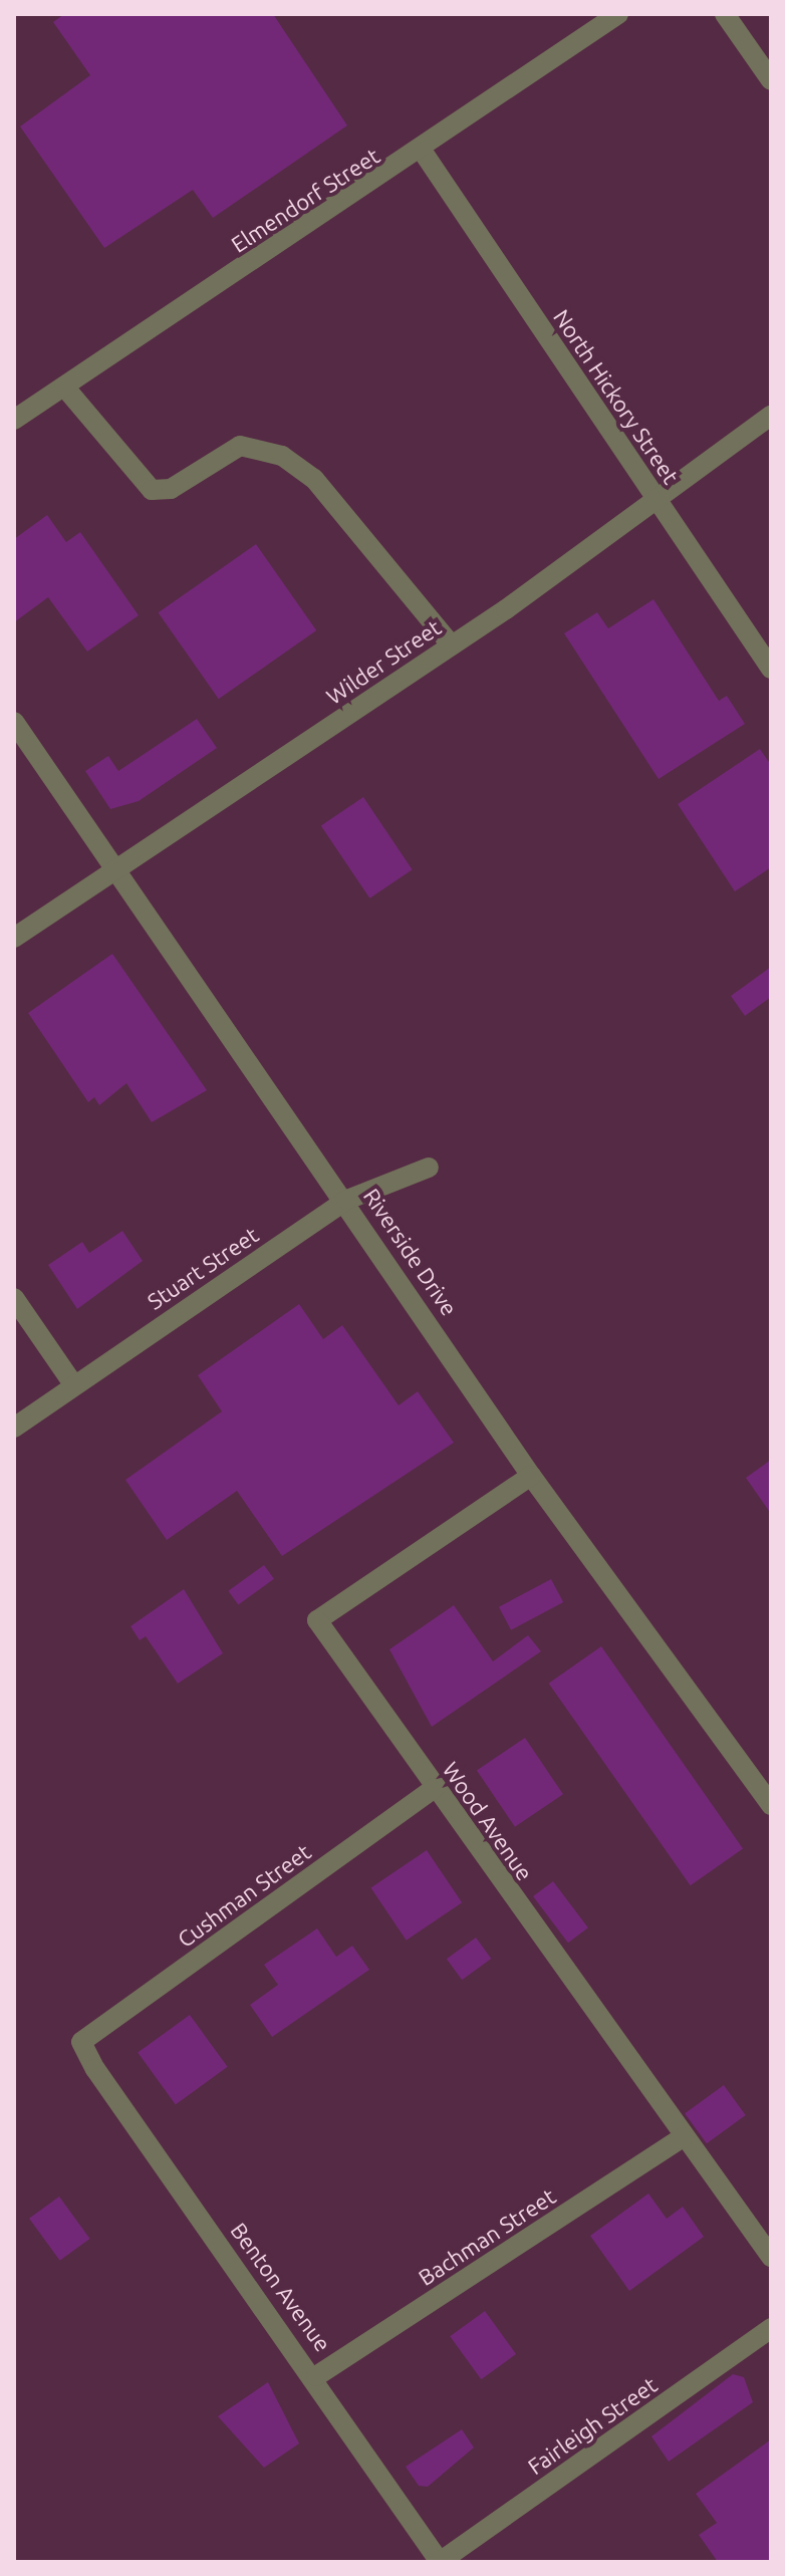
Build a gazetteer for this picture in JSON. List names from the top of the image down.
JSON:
{
  "streets": {
    "street": [
      "Elmendorf Street",
      "North Hickory Street",
      "Wilder Street",
      "Riverside Drive",
      "Stuart Street",
      "Wood Avenue",
      "Cushman Street",
      "Bachman Street",
      "Benton Avenue",
      "Fairleigh Street"
    ]
  },
  "crossings": [
    ["Elmendorf Street", "North Hickory Street"],
    ["North Hickory Street", "Wilder Street"],
    ["Wilder Street", "Riverside Drive"],
    ["Riverside Drive", "Stuart Street"],
    ["Riverside Drive", "Wood Avenue"],
    ["Wood Avenue", "Cushman Street"],
    ["Wood Avenue", "Bachman Street"],
    ["Cushman Street", "Benton Avenue"],
    ["Bachman Street", "Benton Avenue"],
    ["Benton Avenue", "Fairleigh Street"]
  ]
}
